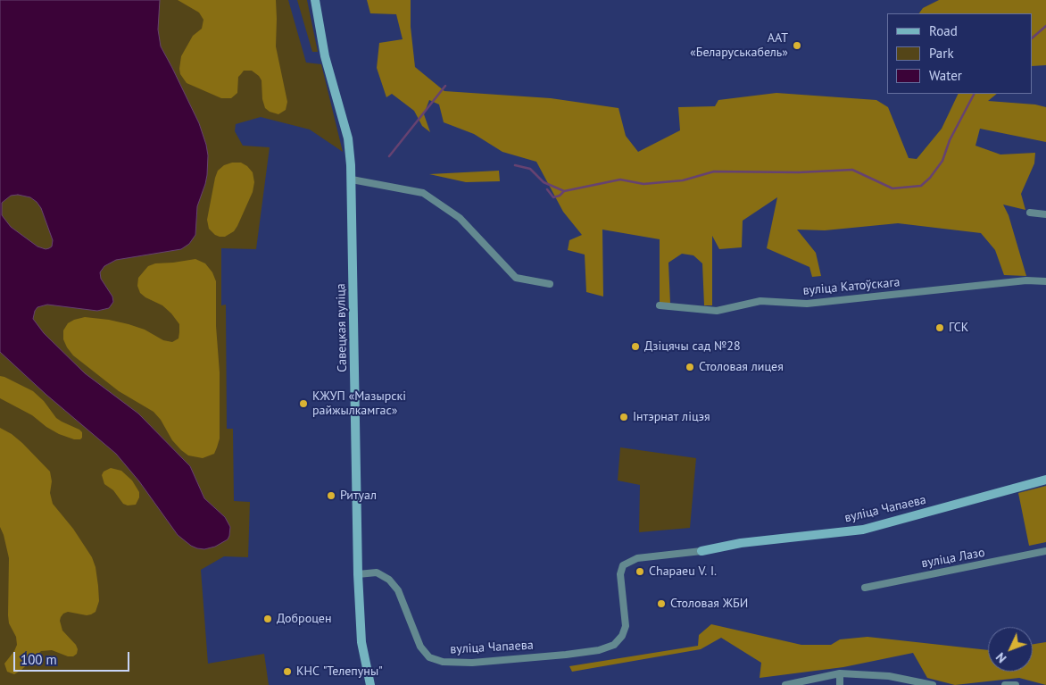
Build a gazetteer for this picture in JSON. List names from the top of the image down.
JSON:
{
  "streets": {
    "street": [
      "вуліца Катоўскага",
      "Савецкая вуліца",
      "вуліца Чапаева",
      "вуліца Лазо"
    ]
  },
  "crossings": [
    ["Савецкая вуліца", "вуліца Чапаева"]
  ],
  "places": [
    "ААТ «Беларуськабель»",
    "ГСК",
    "Дзіцячы сад №28",
    "Столовая лицея",
    "КЖУП «Мазырскі райжылкамгас»",
    "Інтэрнат ліцэя",
    "Ритуал",
    "Chapaeu V. I.",
    "Столовая ЖБИ",
    "Доброцен",
    "КНС \"Телепуны\""
  ],
  "legend": ["Road", "Park", "Water"],
  "scale_bar": "100 m",
  "north": "bottom left"
}
